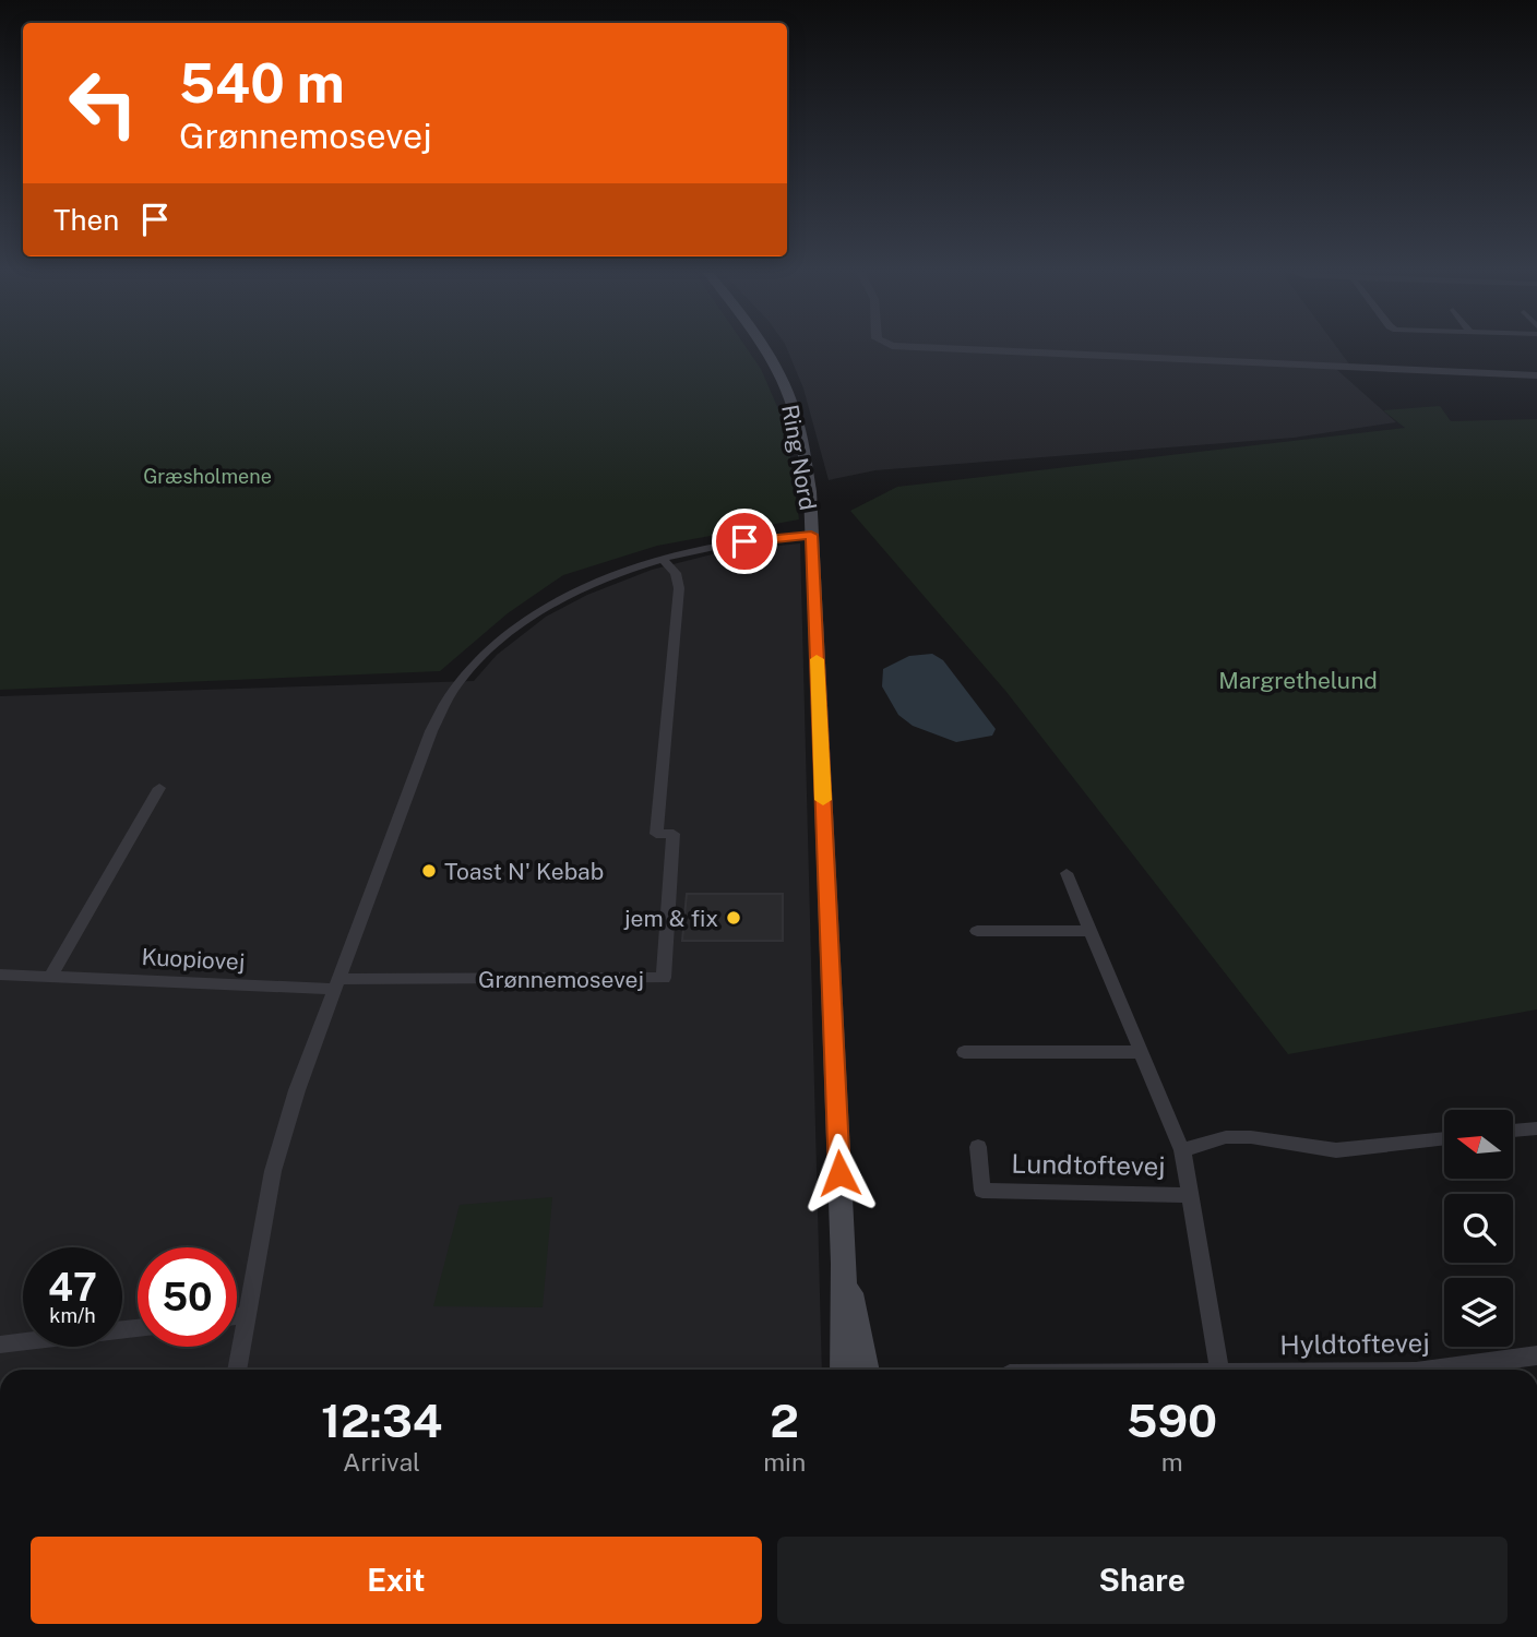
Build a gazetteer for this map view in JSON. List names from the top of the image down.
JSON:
{
  "streets": {
    "main road": ["Ring Nord"],
    "street": [
      "Kuopiovej",
      "Grønnemosevej",
      "Lundtoftevej",
      "Hyldtoftevej"
    ]
  },
  "crossings": [
    ["Kuopiovej", "Grønnemosevej"]
  ],
  "parks": ["Græsholmene", "Margrethelund"],
  "places": ["Toast N' Kebab", "jem & fix"],
  "north": "left",
  "page": {
    "turn": ["540 m", "Grønnemosevej"],
    "then": "Then",
    "speed": "47 km/h",
    "limit": "50",
    "eta": [
      "12:34",
      "Arrival",
      "2",
      "min",
      "590",
      "m"
    ],
    "buttons": ["Exit", "Share"]
  }
}
